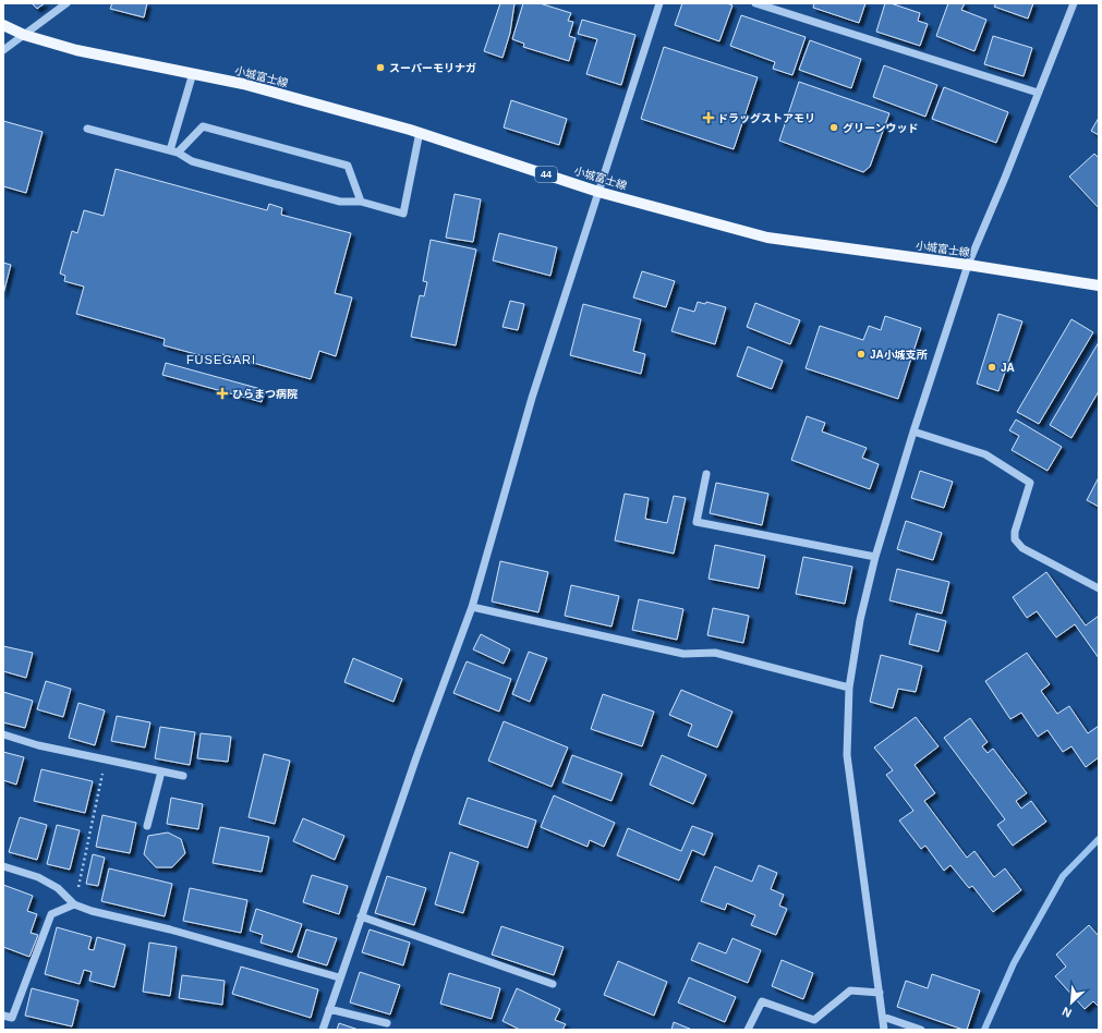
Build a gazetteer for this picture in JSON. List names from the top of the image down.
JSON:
{
  "streets": {
    "main road": ["小城富士線", "44"]
  },
  "districts": ["FUSEGARI"],
  "places": {
    "other": [
      "スーパーモリナガ",
      "グリーンウッド",
      "JA小城支所",
      "JA"
    ],
    "health": ["ドラッグストアモリ", "ひらまつ病院"]
  },
  "north": "bottom left"
}
